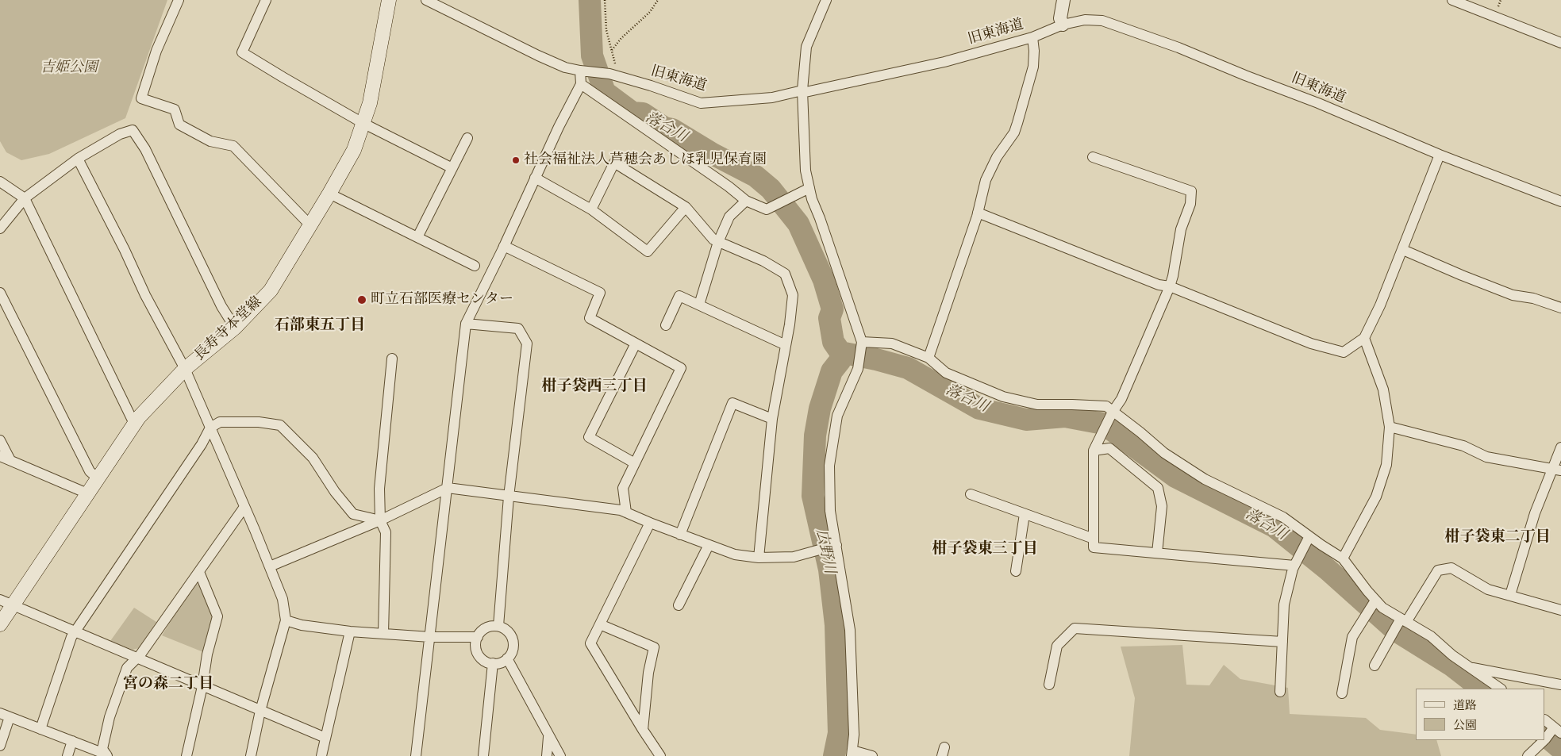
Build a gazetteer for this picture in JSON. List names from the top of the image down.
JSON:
{
  "streets": {
    "main road": ["長寿寺本堂線"],
    "street": ["旧東海道"]
  },
  "districts": [
    "石部東五丁目",
    "柑子袋西三丁目",
    "柑子袋東二丁目",
    "柑子袋東三丁目",
    "宮の森二丁目"
  ],
  "water": ["落合川", "広野川"],
  "parks": ["吉姫公園"],
  "places": ["社会福祉法人芦穂会あしほ乳児保育園", "町立石部医療センター"],
  "legend": ["道路", "公園"]
}
